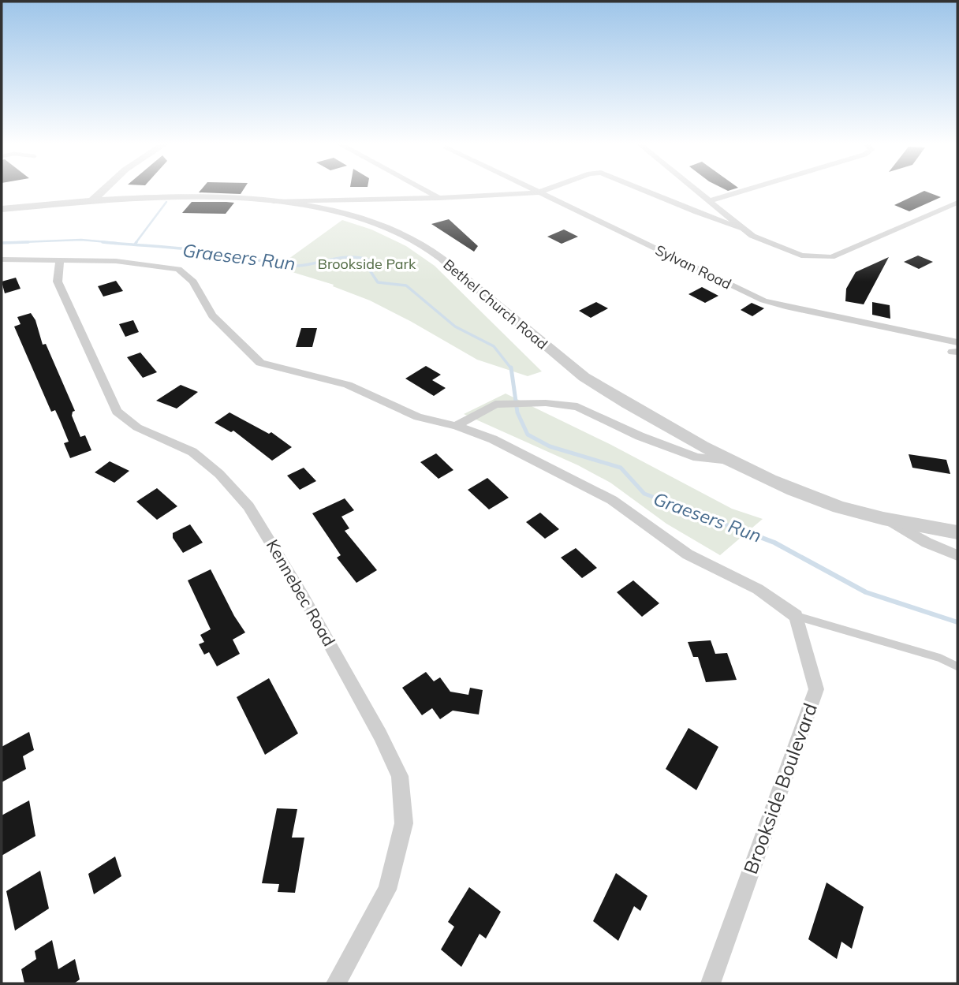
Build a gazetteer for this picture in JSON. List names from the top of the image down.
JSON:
{
  "streets": {
    "street": [
      "Sylvan Road",
      "Bethel Church Road",
      "Kennebec Road",
      "Brookside Boulevard"
    ]
  },
  "water": ["Graesers Run"],
  "parks": ["Brookside Park"]
}
